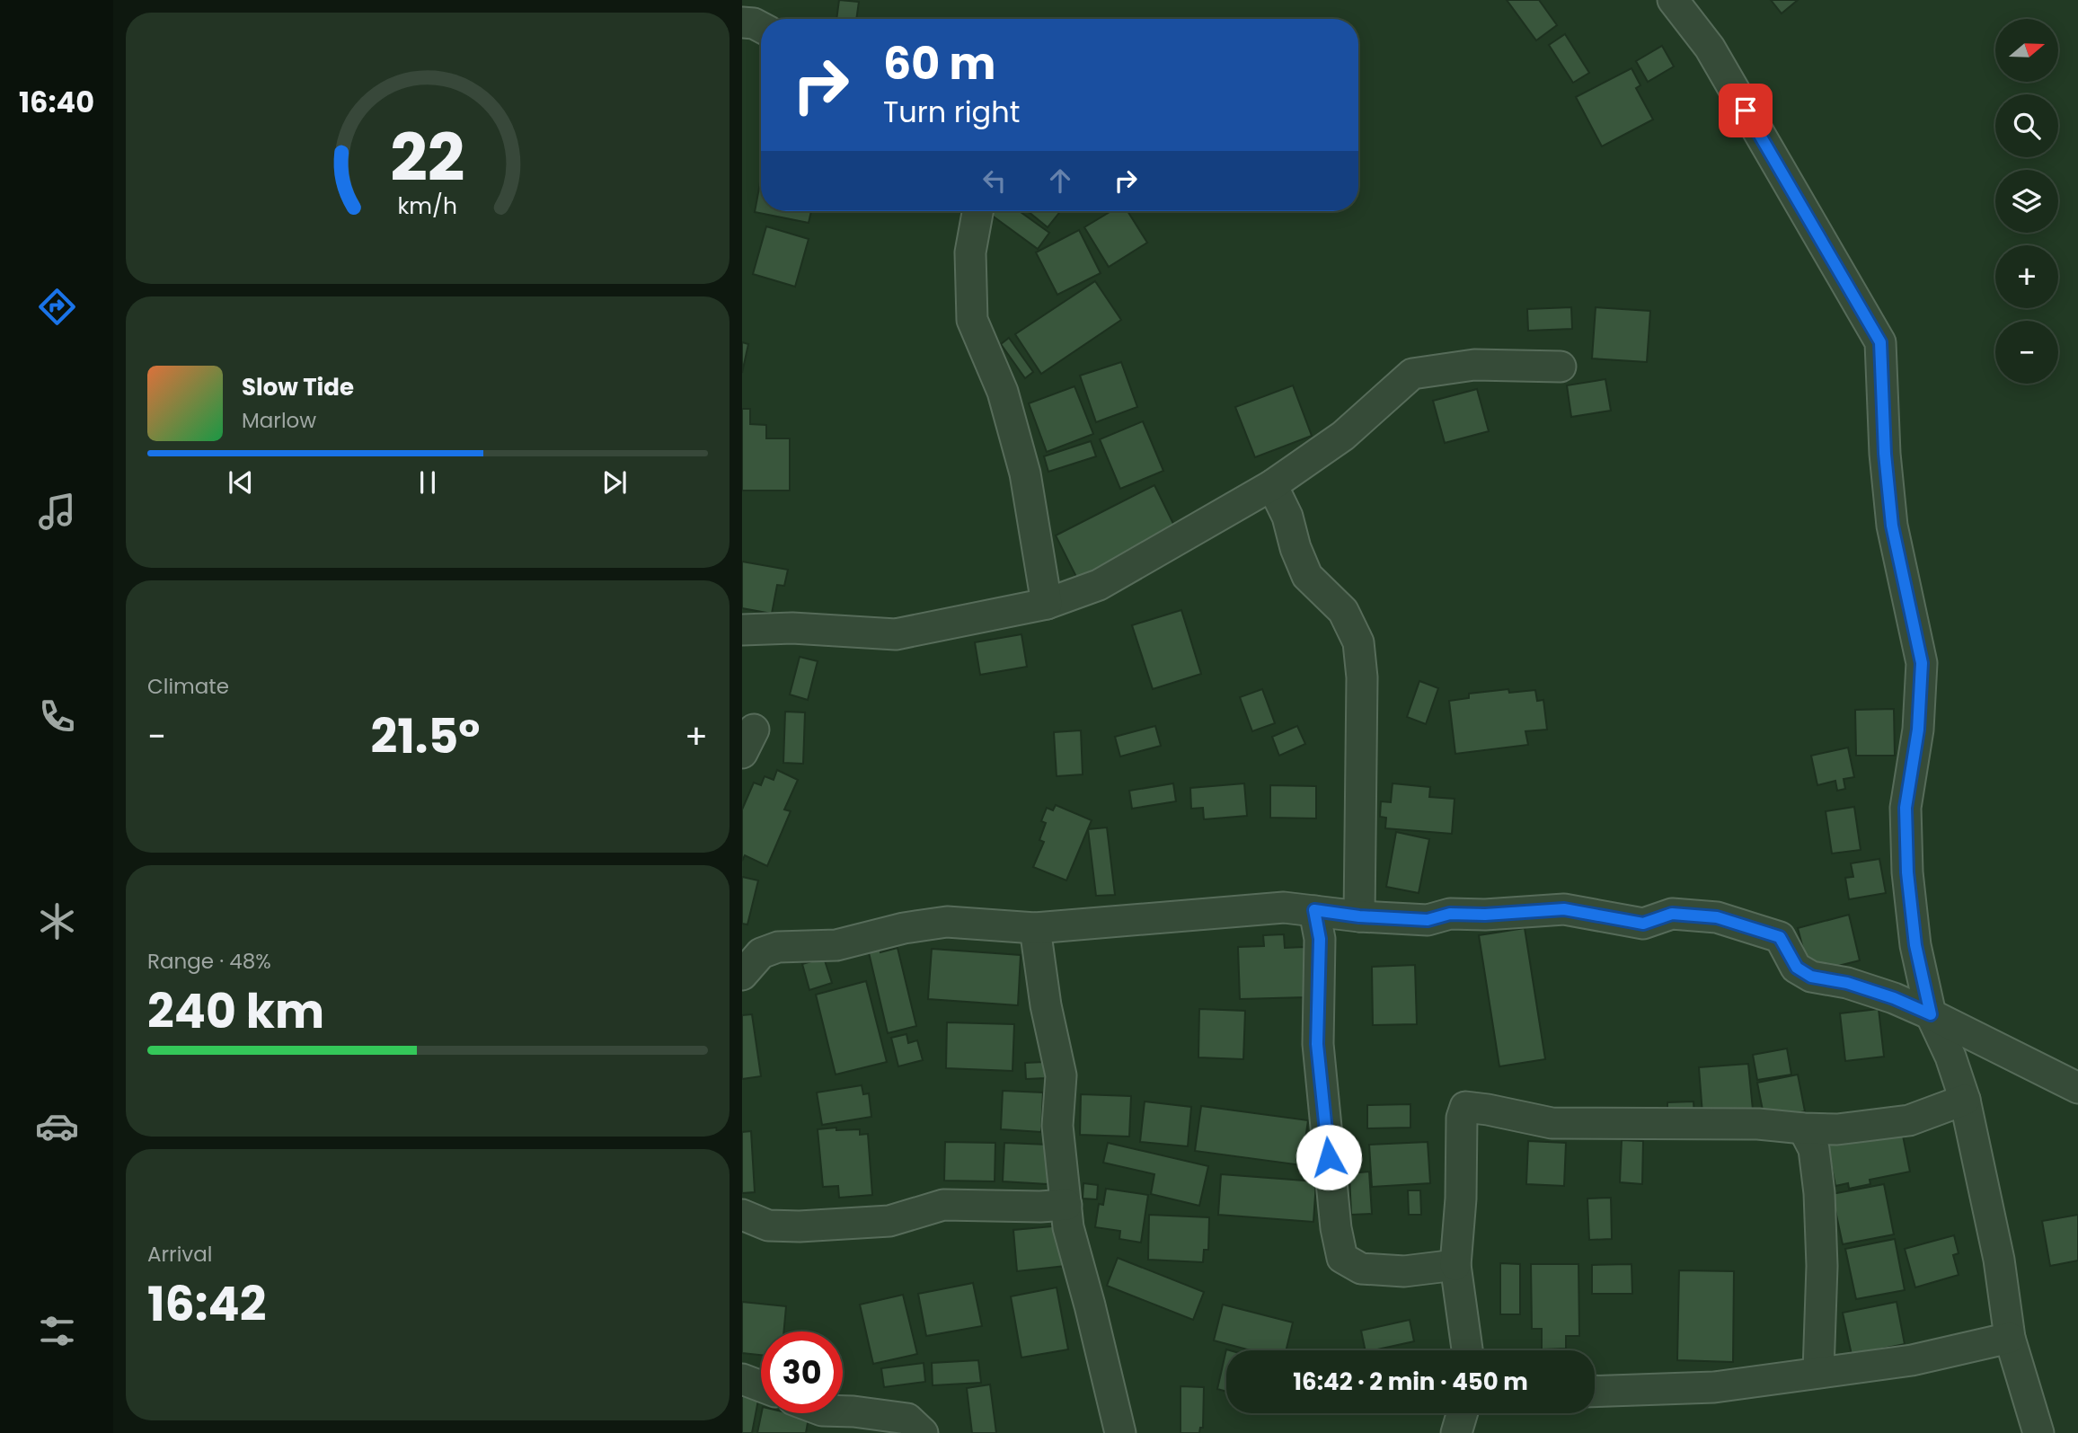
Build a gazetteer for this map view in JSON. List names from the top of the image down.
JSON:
{
  "north": "right",
  "page": {
    "tabs": "16:40",
    "map_buttons": ["+", "−"],
    "turn": ["60 m", "Turn right"],
    "song": ["Slow Tide", "Marlow"],
    "tile": [
      "Climate",
      ["Range · 48%", "240 km"],
      ["Arrival", "16:42"]
    ],
    "heat": ["−", "21.5°", "+"],
    "limit": "30",
    "trip": "16:42 · 2 min · 450 m",
    "gauge": ["22", "km/h"]
  }
}
